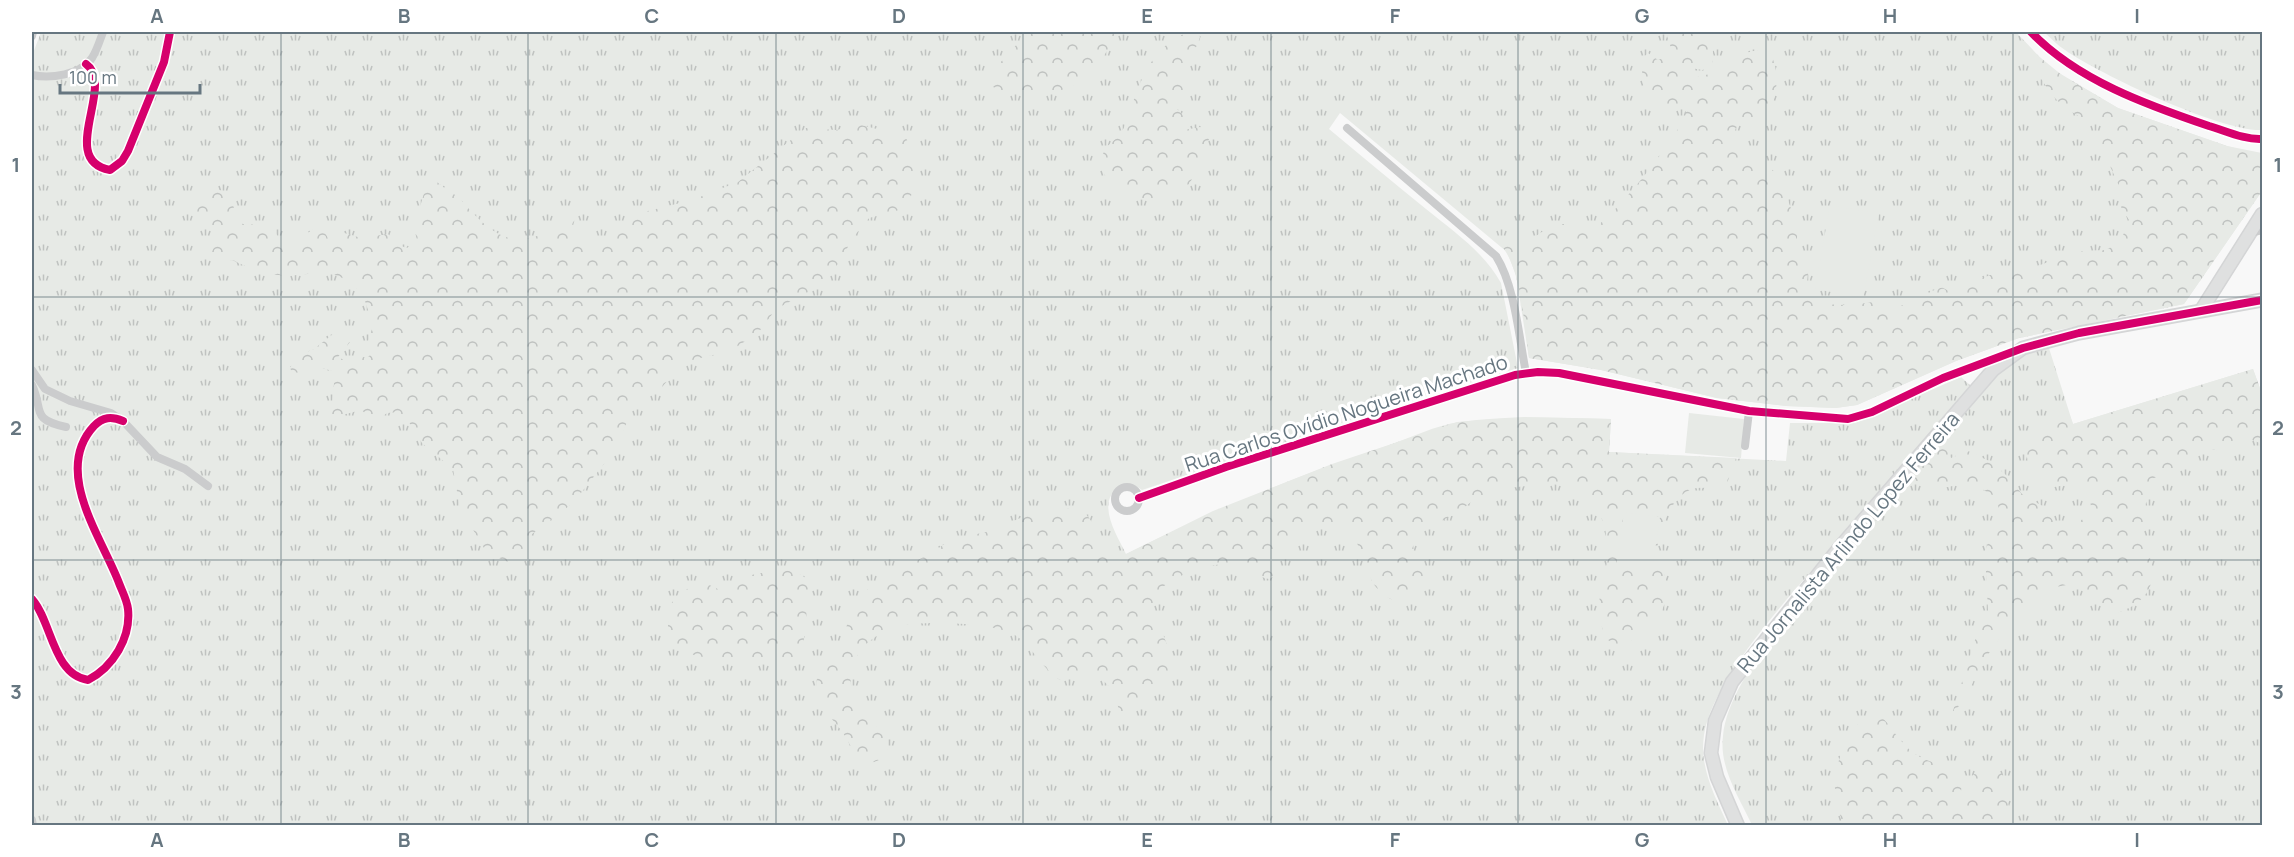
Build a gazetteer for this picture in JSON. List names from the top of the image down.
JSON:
{
  "streets": {
    "street": ["Rua Carlos Ovídio Nogueira Machado", "Rua Jornalista Arlindo Lopez Ferreira"]
  },
  "crossings": [
    ["Rua Carlos Ovídio Nogueira Machado", "Rua Jornalista Arlindo Lopez Ferreira"]
  ],
  "scale_bar": "100 m",
  "grid": {
    "columns": [
      "A",
      "B",
      "C",
      "D",
      "E",
      "F",
      "G",
      "H",
      "I"
    ],
    "rows": ["1", "2", "3"]
  }
}
